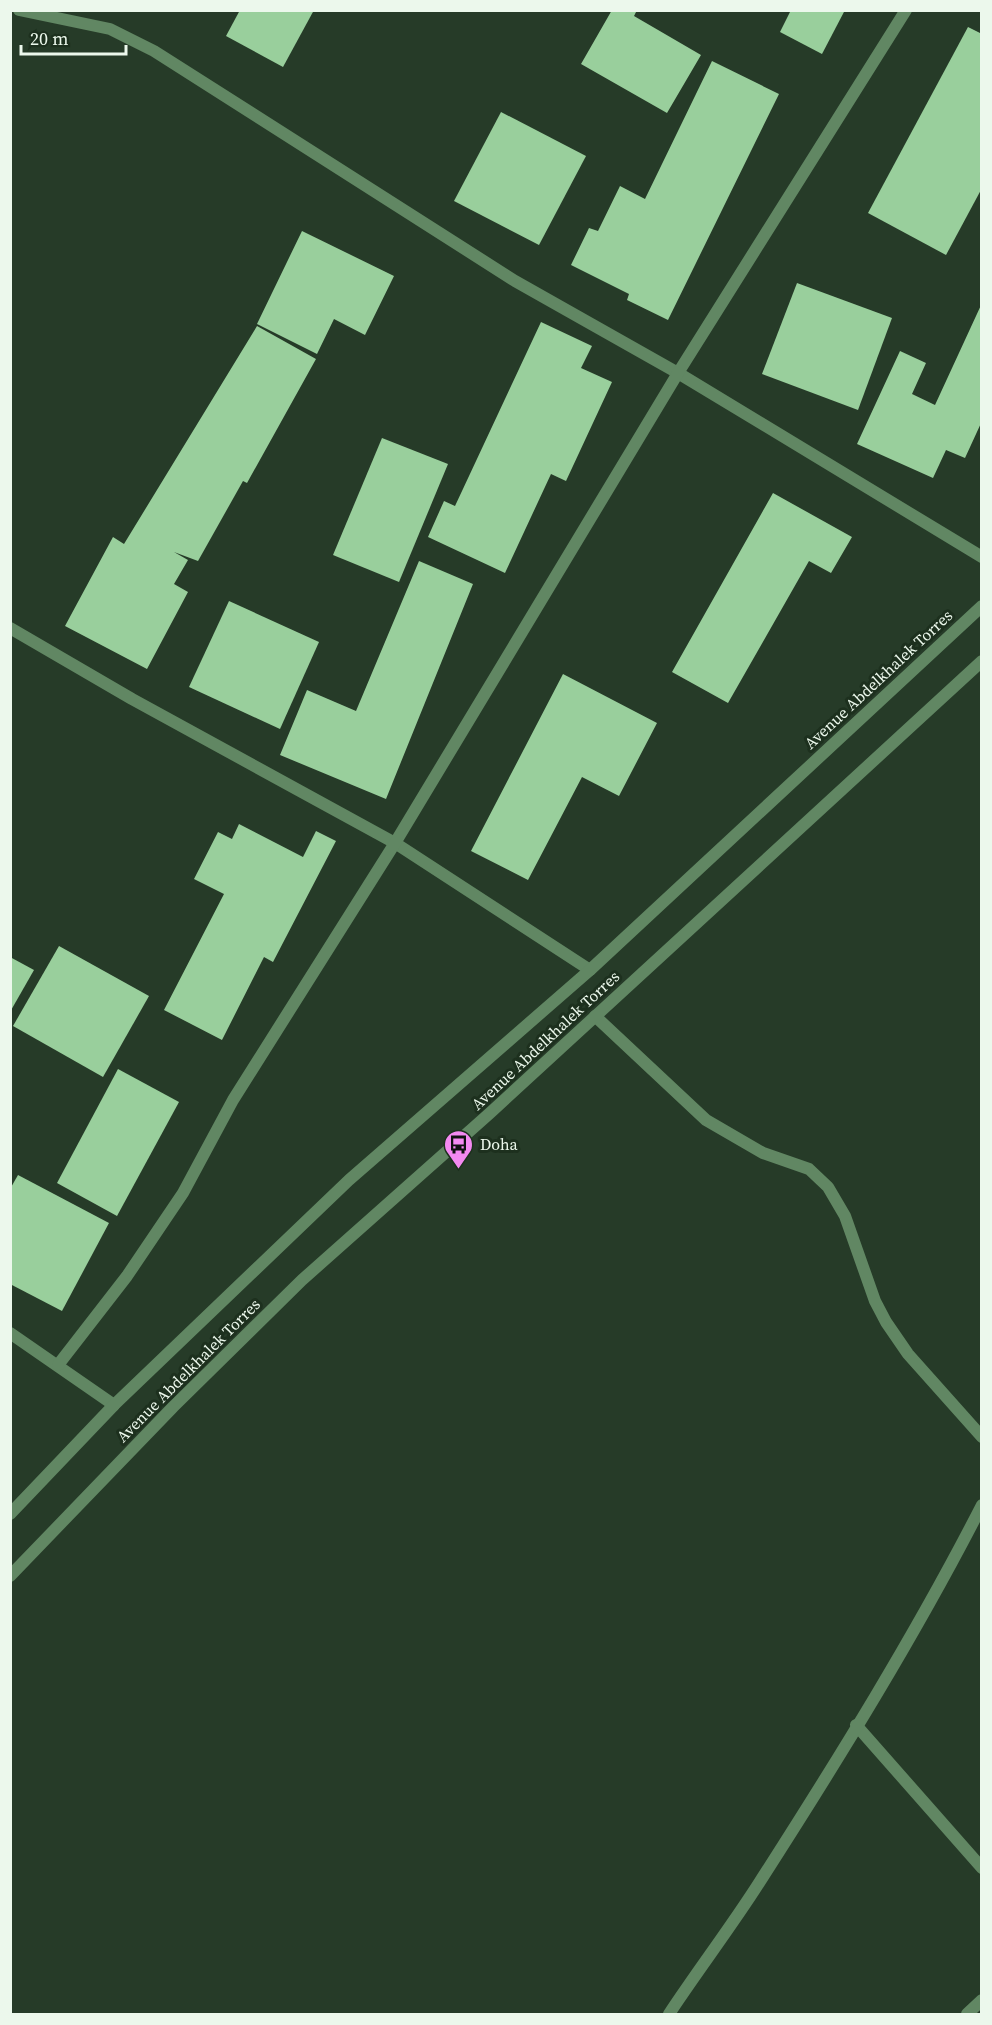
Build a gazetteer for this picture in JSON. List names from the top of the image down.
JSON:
{
  "streets": {
    "street": ["Avenue Abdelkhalek Torres"]
  },
  "places": {
    "bus stop": ["Doha"]
  },
  "scale_bar": "20 m"
}
